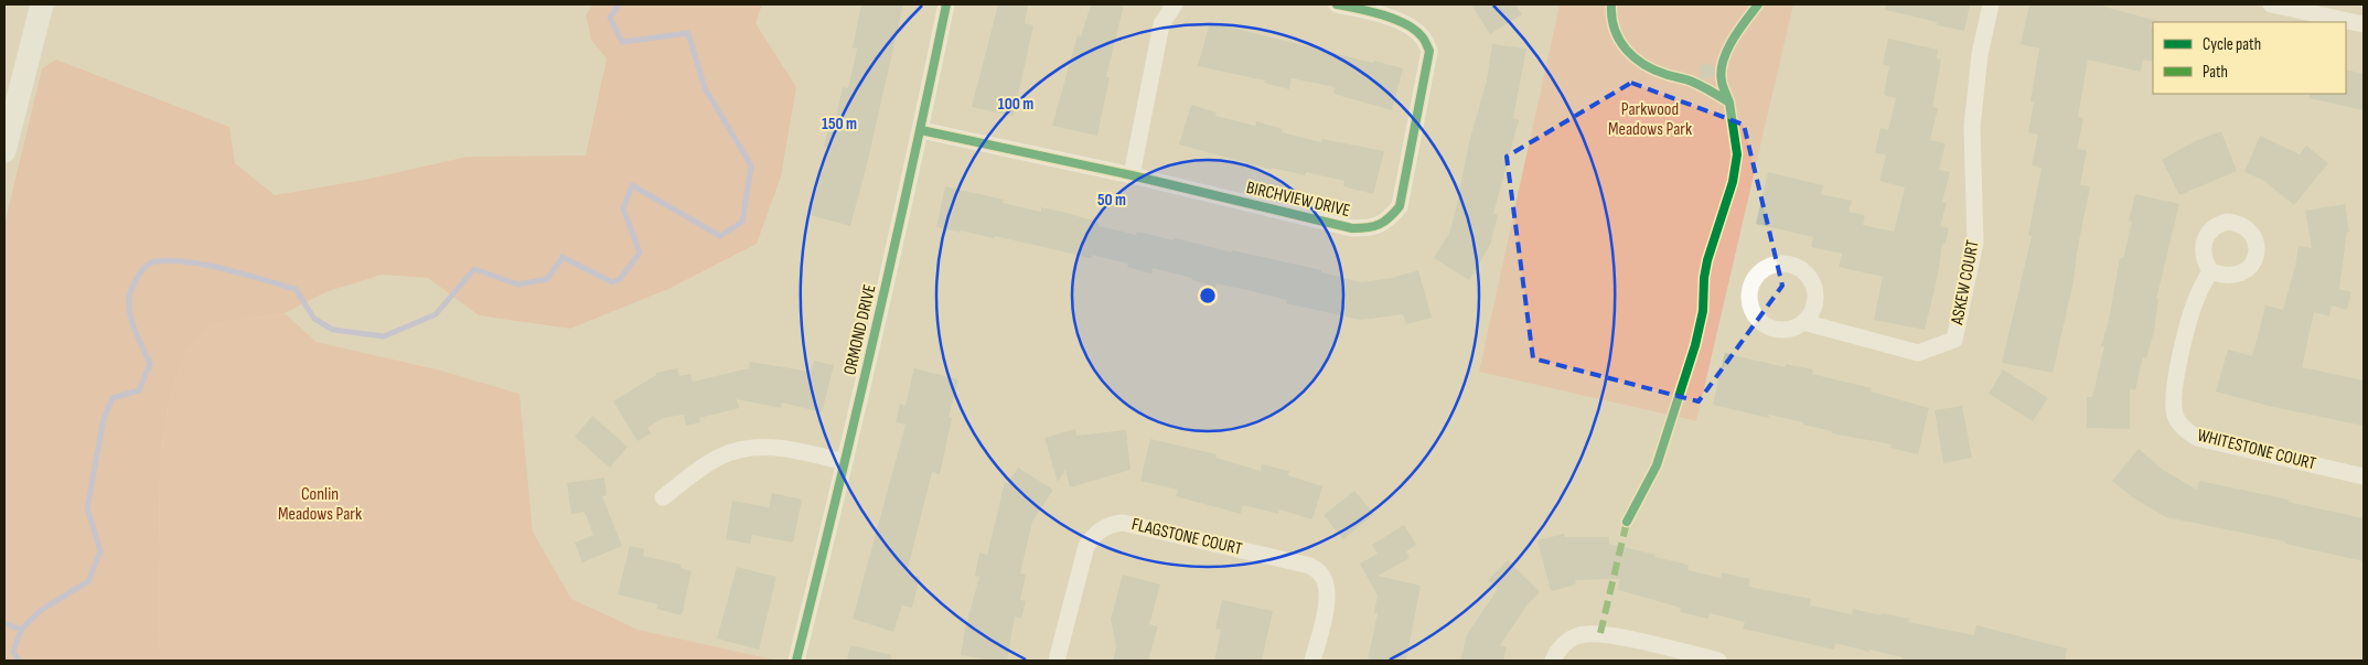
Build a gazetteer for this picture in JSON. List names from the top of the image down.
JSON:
{
  "streets": {
    "street": [
      "BIRCHVIEW DRIVE",
      "ASKEW COURT",
      "ORMOND DRIVE",
      "WHITESTONE COURT",
      "FLAGSTONE COURT"
    ]
  },
  "crossings": [
    ["BIRCHVIEW DRIVE", "ORMOND DRIVE"]
  ],
  "parks": ["Parkwood Meadows Park", "Conlin Meadows Park"],
  "legend": ["Cycle path", "Path"],
  "rings": ["100 m", "150 m", "50 m"]
}
